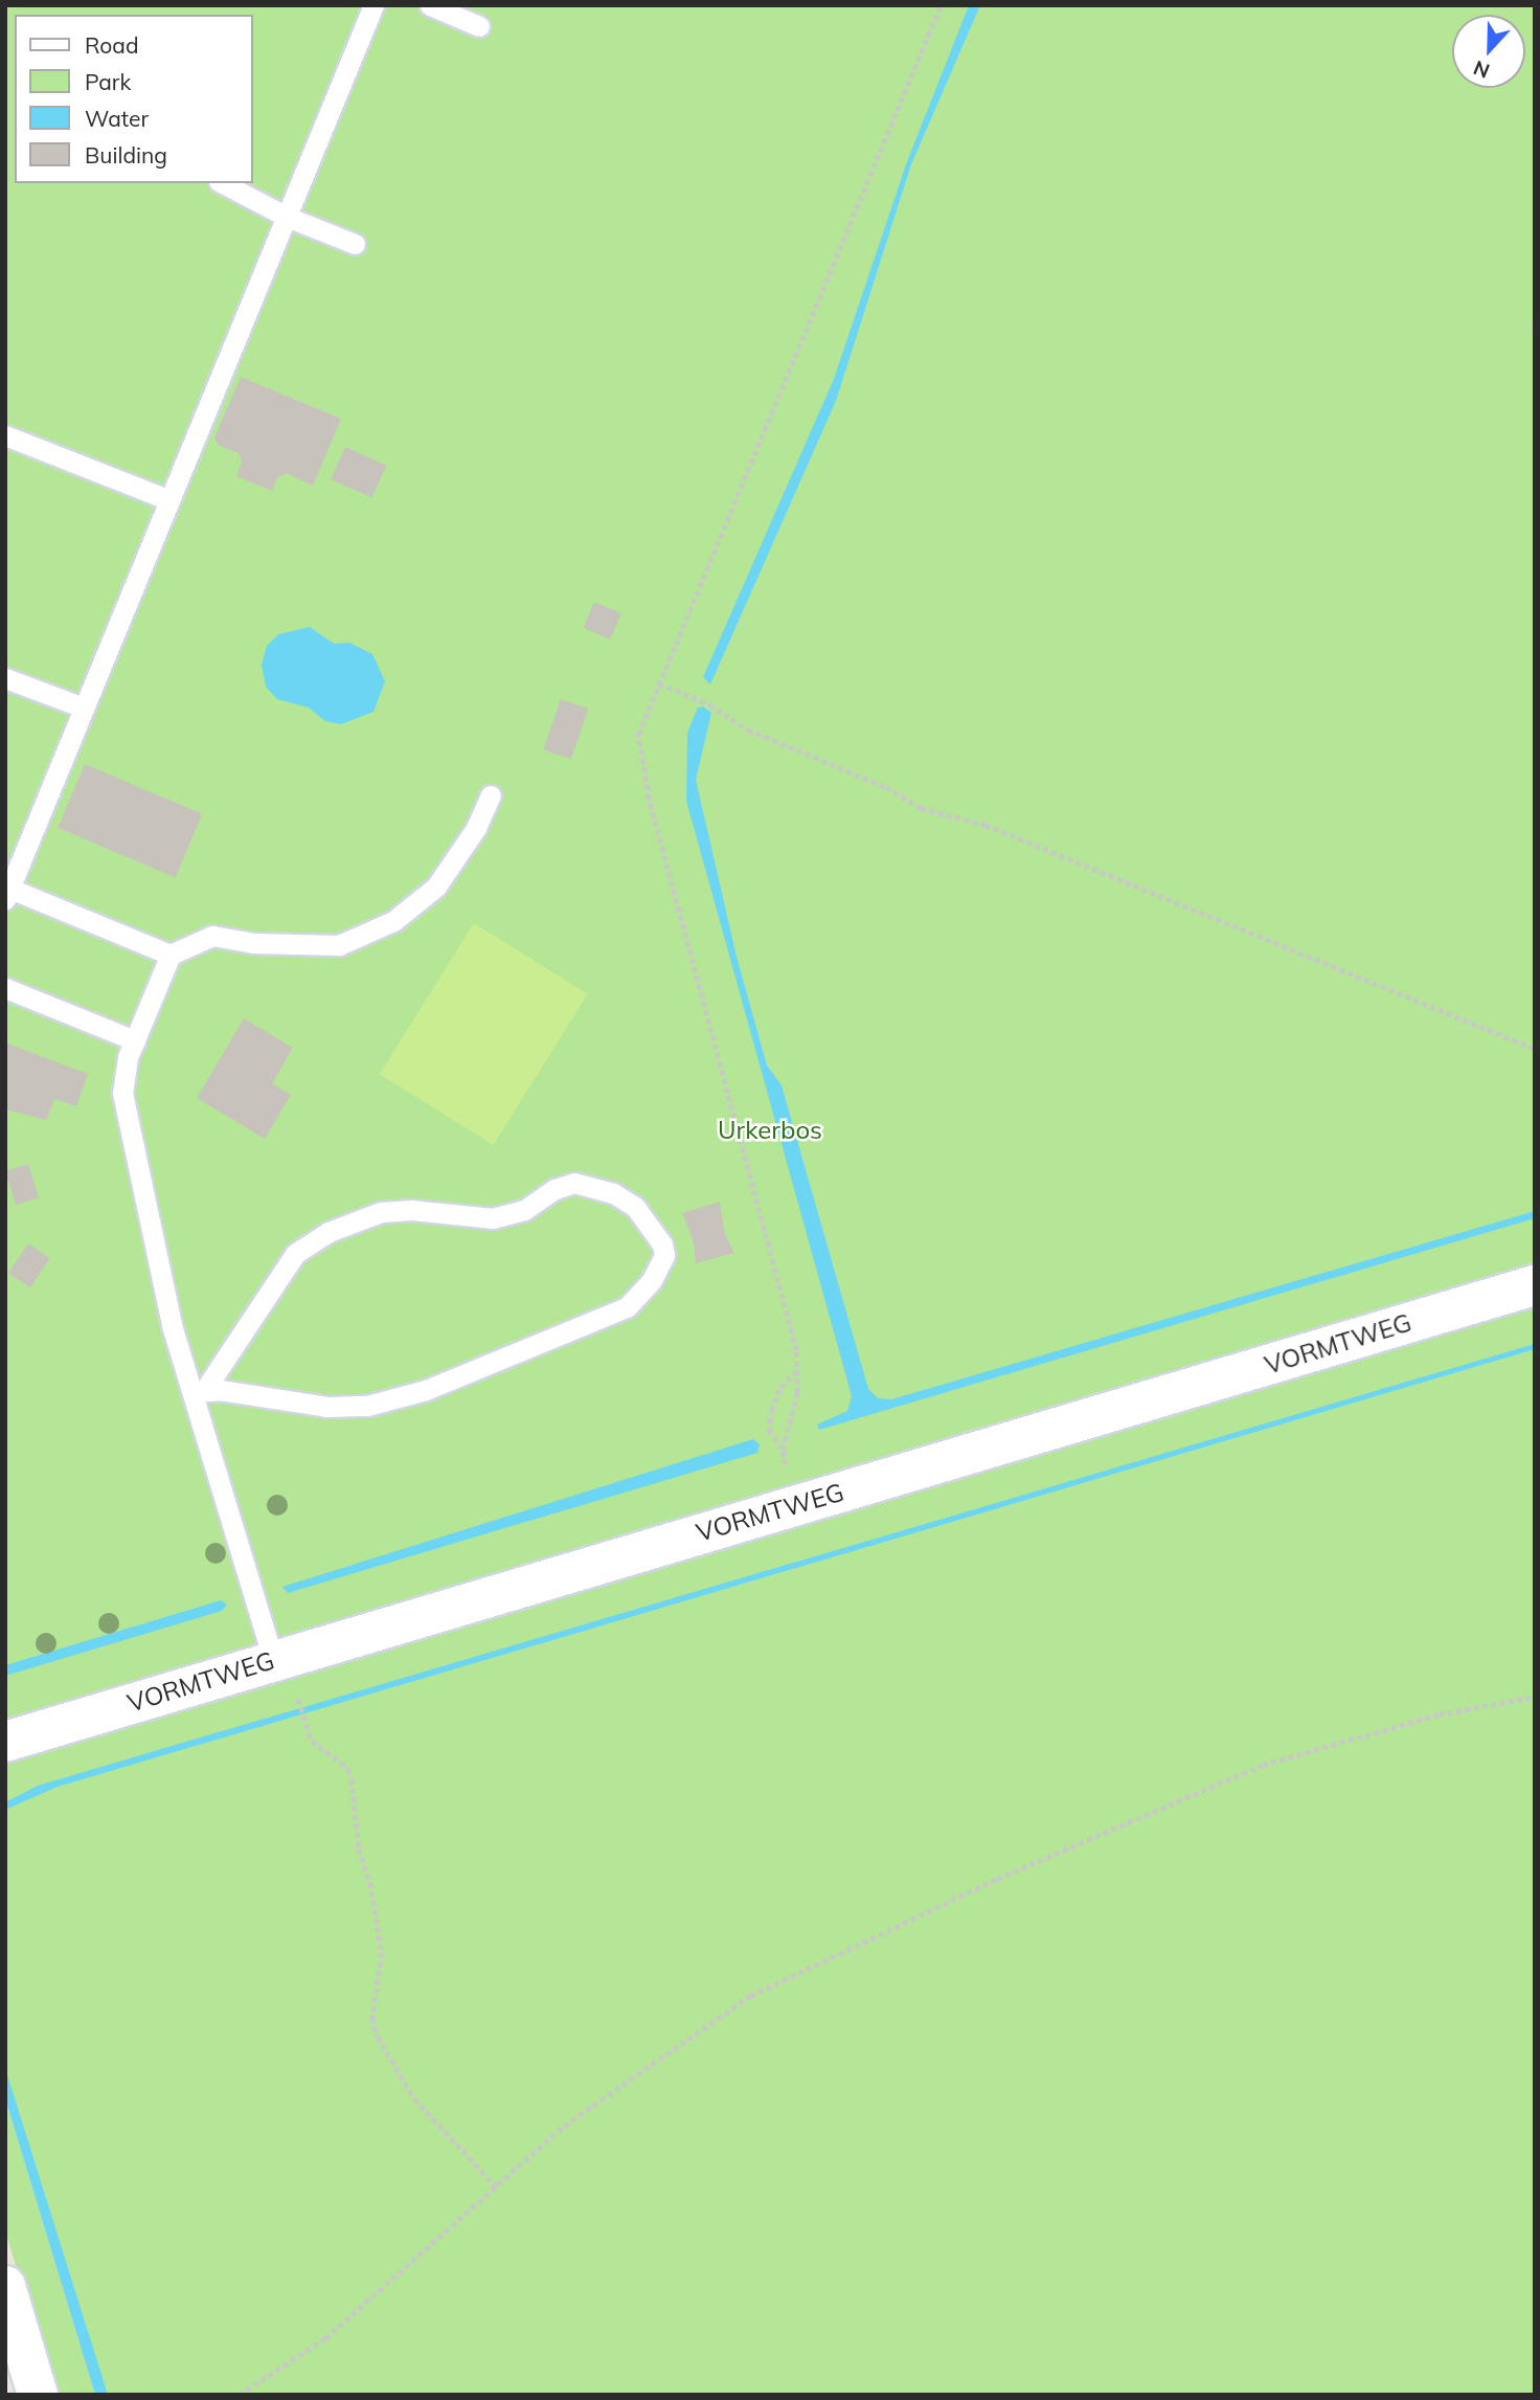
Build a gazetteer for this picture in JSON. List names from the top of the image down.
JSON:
{
  "streets": {
    "street": ["VORMTWEG"]
  },
  "parks": ["Urkerbos"],
  "legend": [
    "Road",
    "Park",
    "Water",
    "Building"
  ],
  "north": "bottom"
}
